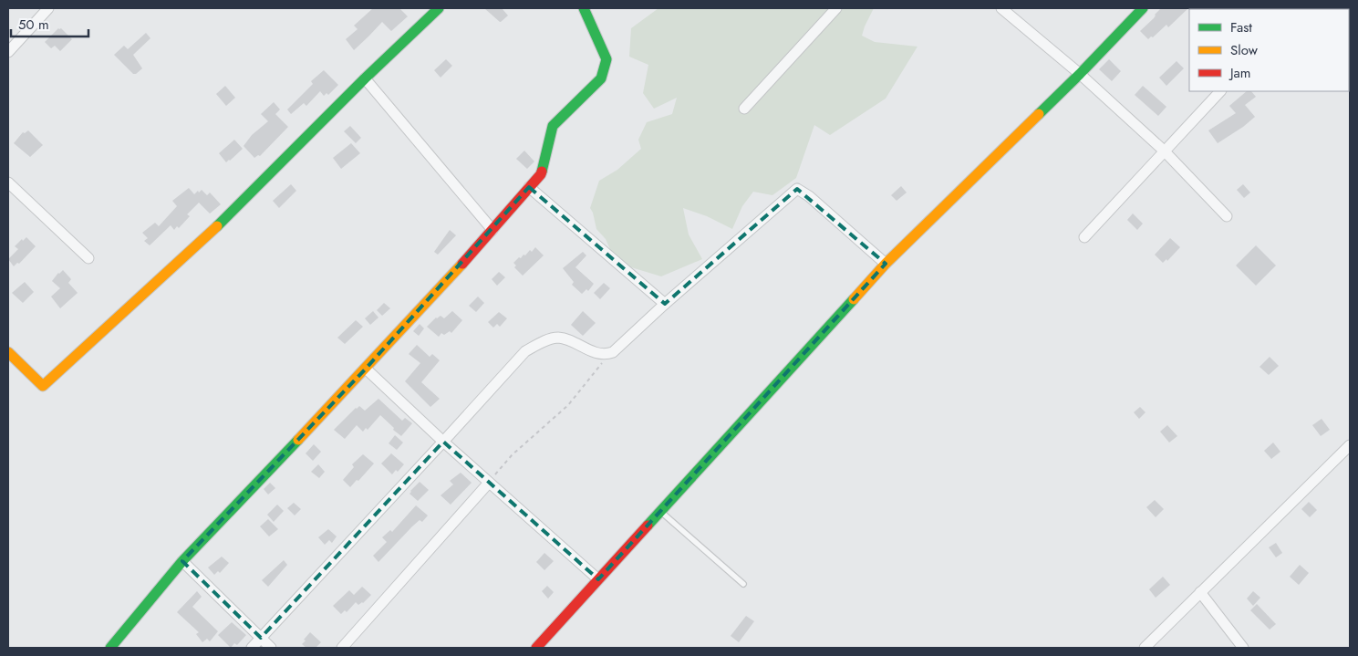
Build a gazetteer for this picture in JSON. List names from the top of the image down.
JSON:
{
  "legend": ["Fast", "Slow", "Jam"],
  "scale_bar": "50 m"
}
